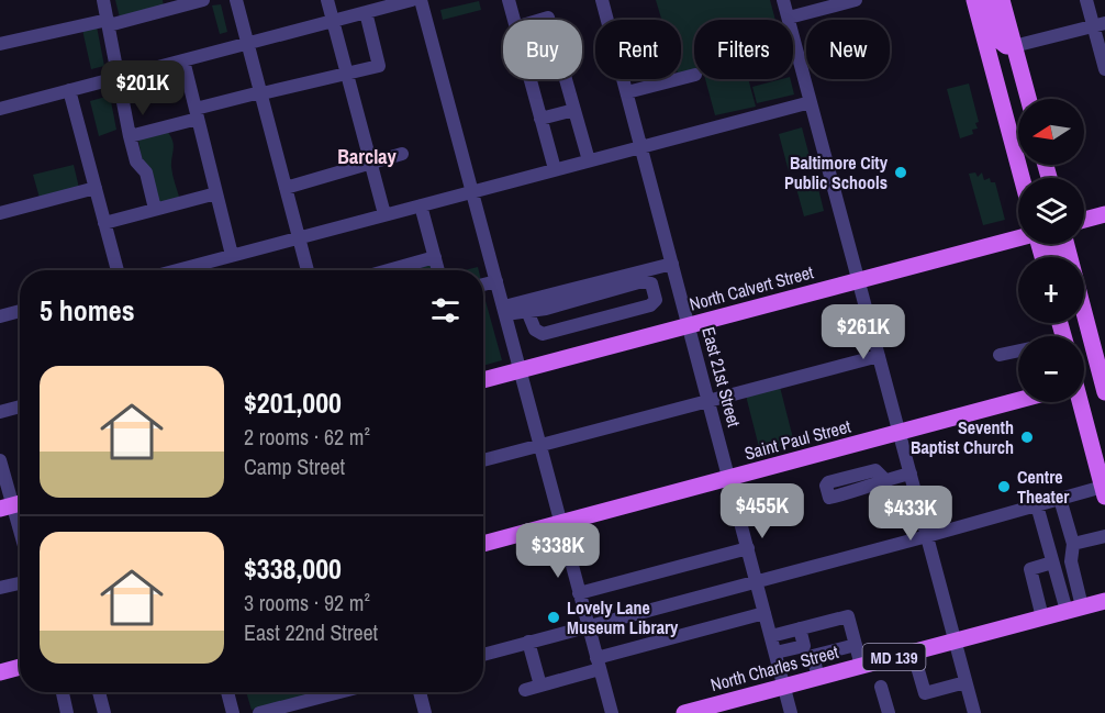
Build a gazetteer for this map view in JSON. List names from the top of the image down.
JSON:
{
  "streets": {
    "main road": [
      "North Calvert Street",
      "Saint Paul Street",
      "MD 139",
      "North Charles Street"
    ],
    "street": ["East 21st Street"]
  },
  "crossings": [
    ["North Calvert Street", "East 21st Street"],
    ["East 21st Street", "Saint Paul Street"],
    ["East 21st Street", "North Charles Street"]
  ],
  "districts": ["Barclay"],
  "places": [
    "Baltimore City Public Schools",
    "Seventh Baptist Church",
    "Centre Theater",
    "Lovely Lane Museum Library"
  ],
  "north": "left",
  "page": {
    "chip": [
      "Buy",
      "Rent",
      "Filters",
      "New"
    ],
    "price": [
      "$201K",
      "$261K",
      "$455K",
      "$433K",
      "$338K"
    ],
    "map_buttons": ["+", "−"],
    "heading": "5 homes",
    "list": [
      {
        "name": "$201,000",
        "note": "2 rooms · 62 m² · Camp Street"
      },
      {
        "name": "$338,000",
        "note": "3 rooms · 92 m² · East 22nd Street"
      }
    ]
  }
}
